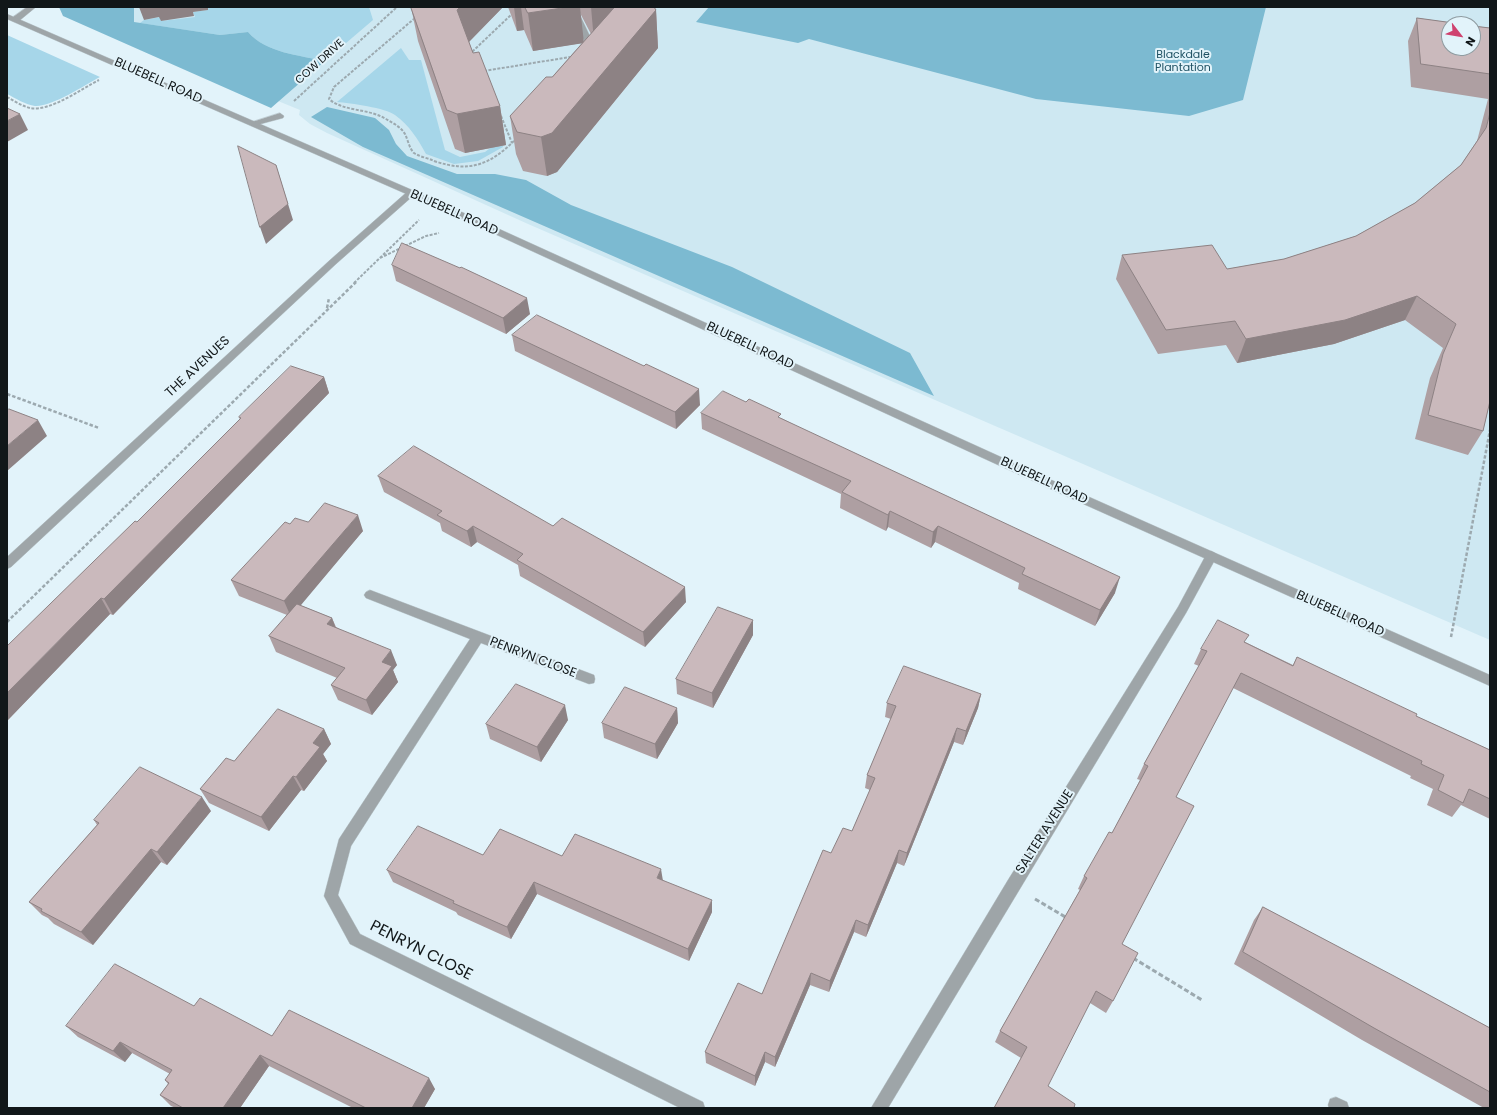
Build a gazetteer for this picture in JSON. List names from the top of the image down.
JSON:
{
  "streets": {
    "street": [
      "BLUEBELL ROAD",
      "THE AVENUES",
      "PENRYN CLOSE",
      "SALTER AVENUE"
    ],
    "path": ["COW DRIVE"]
  },
  "crossings": [
    ["BLUEBELL ROAD", "THE AVENUES"],
    ["BLUEBELL ROAD", "SALTER AVENUE"]
  ],
  "parks": ["Blackdale Plantation"],
  "north": "bottom right"
}
